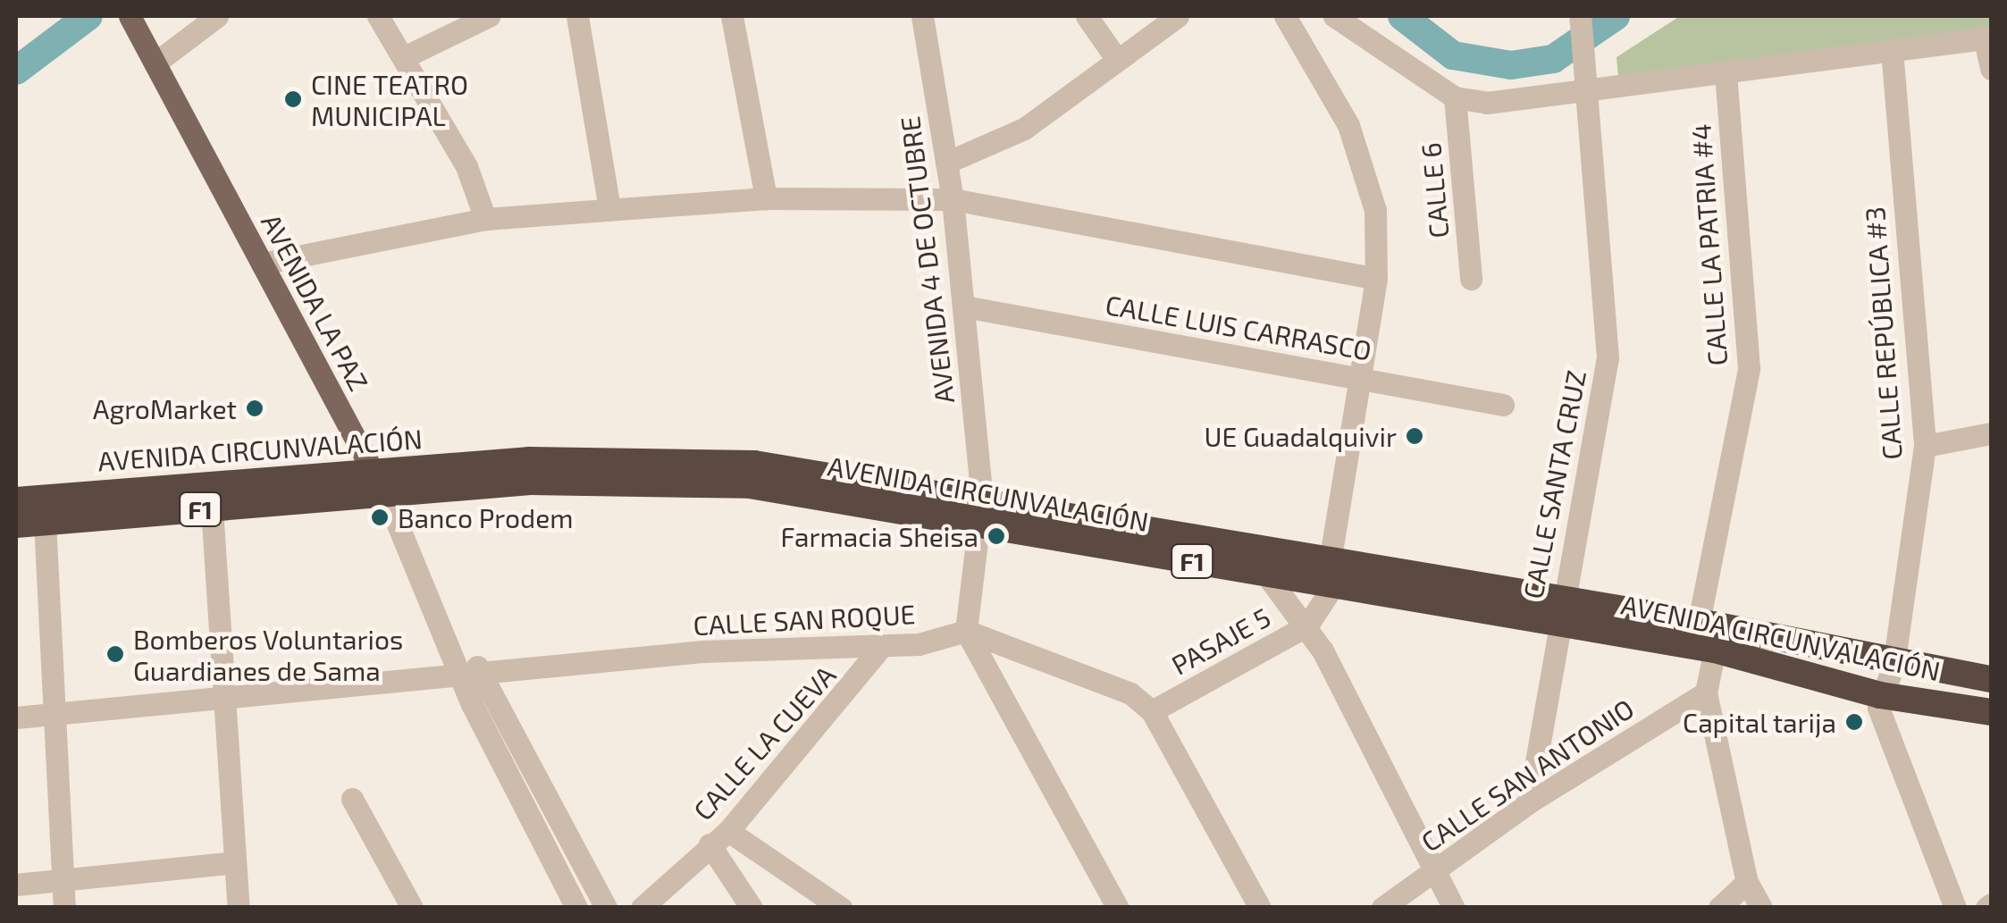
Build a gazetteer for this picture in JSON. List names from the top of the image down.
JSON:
{
  "streets": {
    "highway": ["AVENIDA CIRCUNVALACIÓN", "F1"],
    "main road": ["AVENIDA LA PAZ"],
    "street": [
      "CALLE 6",
      "CALLE LA PATRIA #4",
      "AVENIDA 4 DE OCTUBRE",
      "CALLE LUIS CARRASCO",
      "CALLE REPÚBLICA #3",
      "CALLE SANTA CRUZ",
      "CALLE SAN ROQUE",
      "PASAJE 5",
      "CALLE LA CUEVA",
      "CALLE SAN ANTONIO"
    ]
  },
  "crossings": [
    ["CALLE LA PATRIA #4", "AVENIDA CIRCUNVALACIÓN"],
    ["AVENIDA 4 DE OCTUBRE", "CALLE LUIS CARRASCO"],
    ["AVENIDA 4 DE OCTUBRE", "AVENIDA CIRCUNVALACIÓN"],
    ["AVENIDA 4 DE OCTUBRE", "CALLE SAN ROQUE"],
    ["AVENIDA LA PAZ", "AVENIDA CIRCUNVALACIÓN"],
    ["AVENIDA LA PAZ", "CALLE SAN ROQUE"],
    ["CALLE REPÚBLICA #3", "AVENIDA CIRCUNVALACIÓN"],
    ["AVENIDA CIRCUNVALACIÓN", "CALLE SANTA CRUZ"],
    ["AVENIDA CIRCUNVALACIÓN", "PASAJE 5"],
    ["CALLE SANTA CRUZ", "CALLE SAN ANTONIO"],
    ["CALLE SAN ROQUE", "CALLE LA CUEVA"]
  ],
  "places": [
    "CINE TEATRO MUNICIPAL",
    "AgroMarket",
    "UE Guadalquivir",
    "Banco Prodem",
    "Farmacia Sheisa",
    "Bomberos Voluntarios Guardianes de Sama",
    "Capital tarija"
  ]
}
